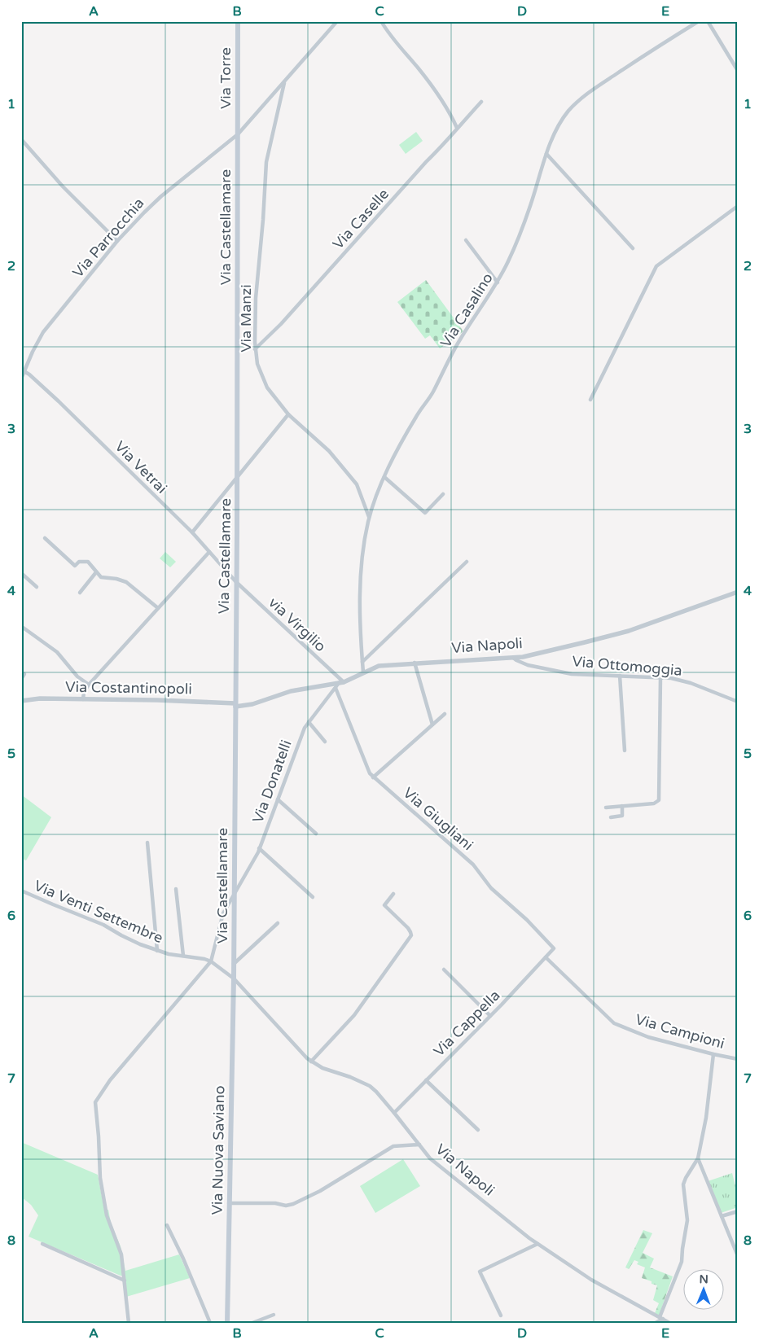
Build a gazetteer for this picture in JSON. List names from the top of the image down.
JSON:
{
  "streets": {
    "main road": ["Via Torre", "Via Castellamare", "Via Nuova Saviano"],
    "street": [
      "Via Caselle",
      "Via Parrocchia",
      "Via Casalino",
      "Via Manzi",
      "Via Vetrai",
      "via Virgilio",
      "Via Napoli",
      "Via Ottomoggia",
      "Via Costantinopoli",
      "Via Donatelli",
      "Via Giugliani",
      "Via Venti Settembre",
      "Via Cappella",
      "Via Campioni"
    ]
  },
  "crossings": [
    ["Via Torre", "Via Castellamare"],
    ["Via Torre", "Via Parrocchia"],
    ["Via Caselle", "Via Manzi"],
    ["Via Castellamare", "Via Parrocchia"],
    ["Via Castellamare", "Via Vetrai"],
    ["Via Castellamare", "via Virgilio"],
    ["Via Castellamare", "Via Napoli"],
    ["Via Castellamare", "Via Costantinopoli"],
    ["Via Castellamare", "Via Donatelli"],
    ["Via Castellamare", "Via Venti Settembre"],
    ["Via Castellamare", "Via Nuova Saviano"],
    ["Via Parrocchia", "Via Manzi"],
    ["Via Parrocchia", "Via Vetrai"],
    ["Via Casalino", "Via Manzi"],
    ["Via Casalino", "Via Napoli"],
    ["Via Vetrai", "via Virgilio"],
    ["via Virgilio", "Via Napoli"],
    ["via Virgilio", "Via Donatelli"],
    ["via Virgilio", "Via Giugliani"],
    ["Via Napoli", "Via Ottomoggia"],
    ["Via Napoli", "Via Costantinopoli"],
    ["Via Napoli", "Via Donatelli"],
    ["Via Napoli", "Via Giugliani"],
    ["Via Napoli", "Via Venti Settembre"],
    ["Via Napoli", "Via Cappella"],
    ["Via Napoli", "Via Nuova Saviano"],
    ["Via Donatelli", "Via Giugliani"],
    ["Via Donatelli", "Via Venti Settembre"],
    ["Via Giugliani", "Via Cappella"],
    ["Via Venti Settembre", "Via Nuova Saviano"],
    ["Via Cappella", "Via Campioni"]
  ],
  "north": "top",
  "grid": {
    "columns": [
      "A",
      "B",
      "C",
      "D",
      "E"
    ],
    "rows": [
      "1",
      "2",
      "3",
      "4",
      "5",
      "6",
      "7",
      "8"
    ]
  }
}
